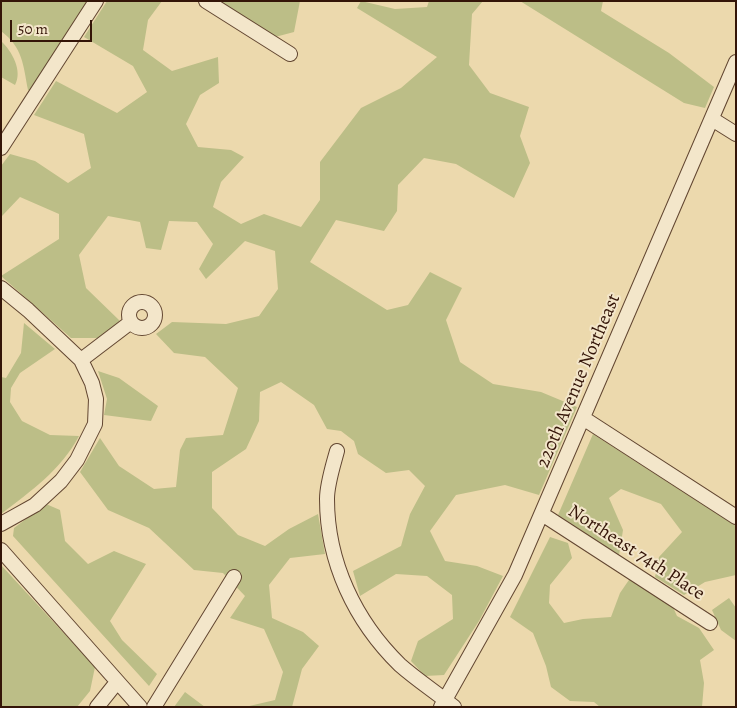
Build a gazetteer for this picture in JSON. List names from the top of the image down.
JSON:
{
  "streets": {
    "street": ["220th Avenue Northeast", "Northeast 74th Place"]
  },
  "crossings": [
    ["220th Avenue Northeast", "Northeast 74th Place"]
  ],
  "scale_bar": "50 m"
}
